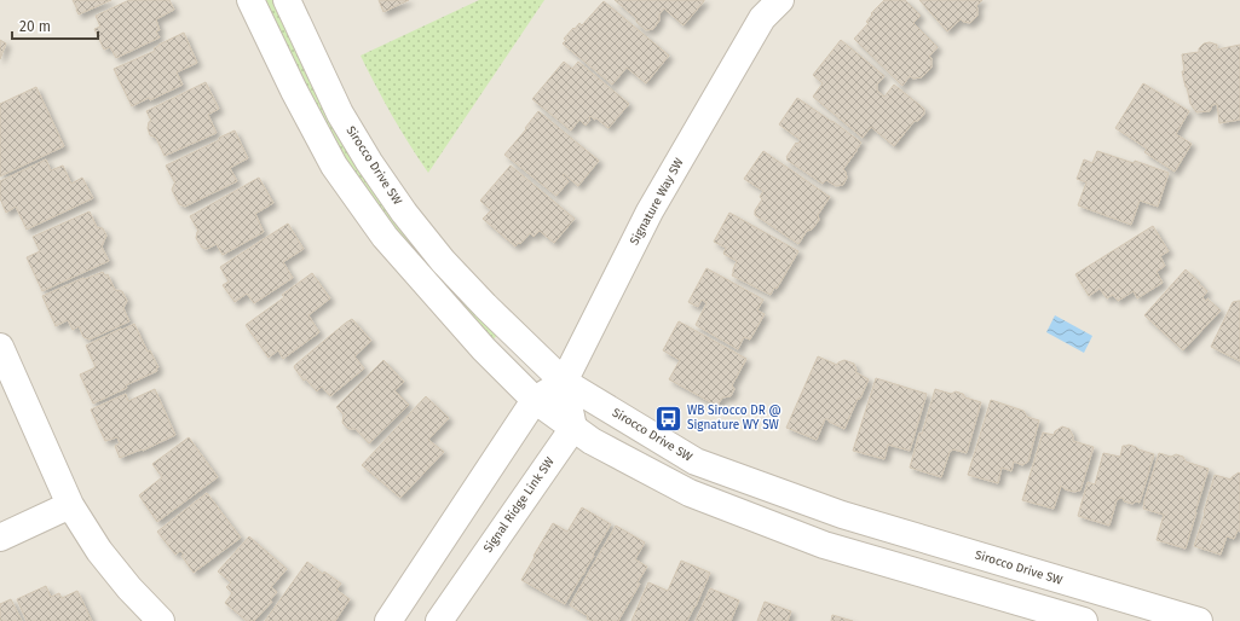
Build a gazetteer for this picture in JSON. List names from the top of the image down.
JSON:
{
  "streets": {
    "street": ["Sirocco Drive SW", "Signature Way SW", "Signal Ridge Link SW"]
  },
  "crossings": [
    ["Sirocco Drive SW", "Signature Way SW"]
  ],
  "places": {
    "bus stop": ["WB Sirocco DR @ Signature WY SW"]
  },
  "scale_bar": "20 m"
}
